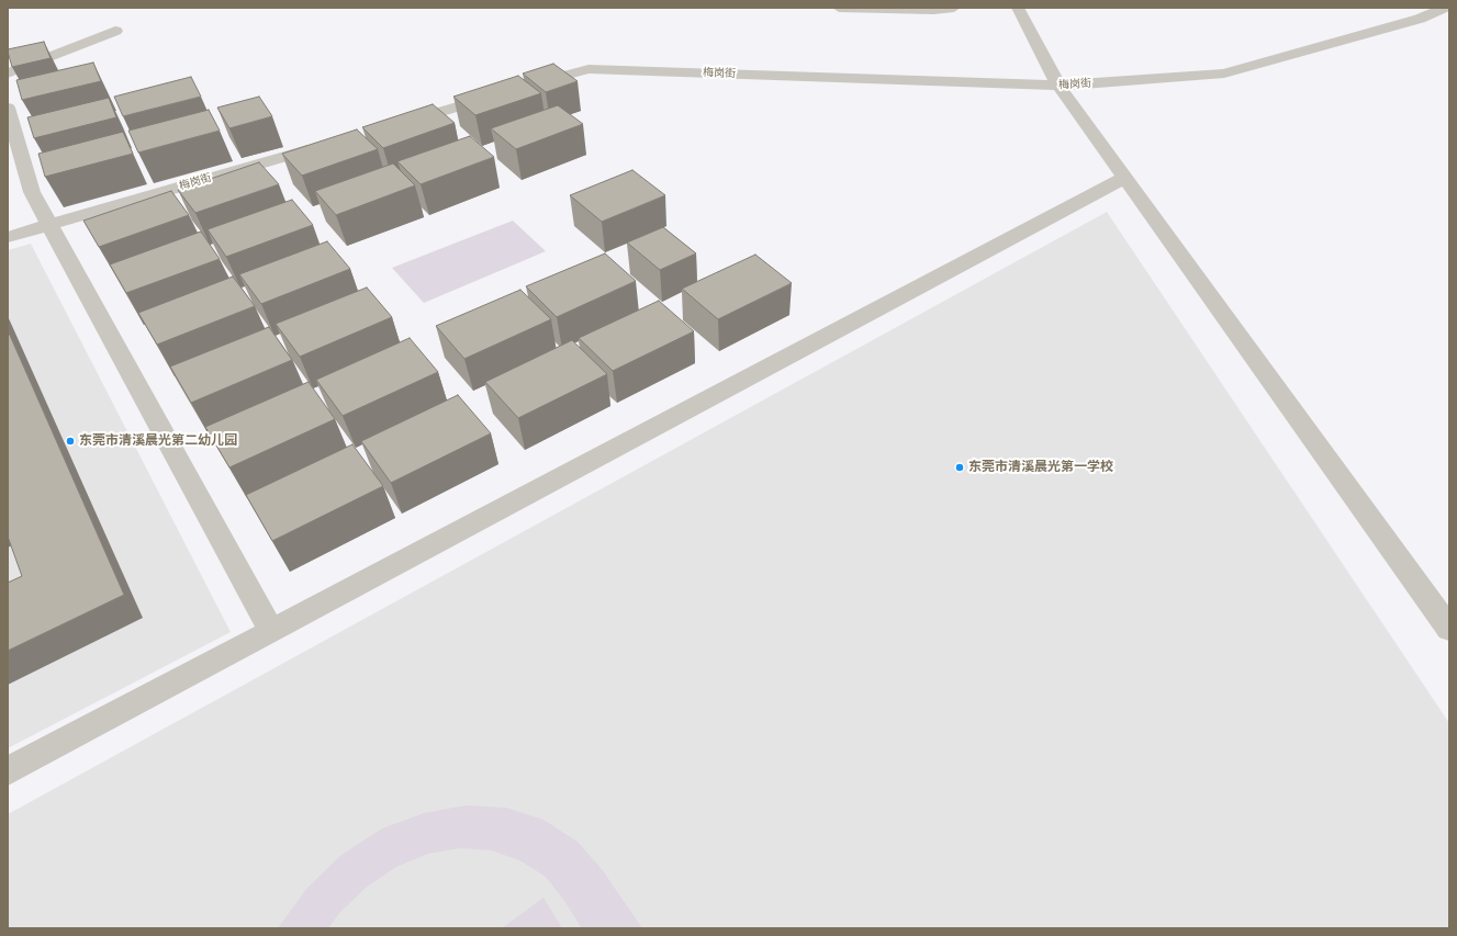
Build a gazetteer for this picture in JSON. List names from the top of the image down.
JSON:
{
  "streets": {
    "street": ["梅岗街"]
  },
  "places": ["东莞市清溪晨光第二幼儿园", "东莞市清溪晨光第一学校"]
}
